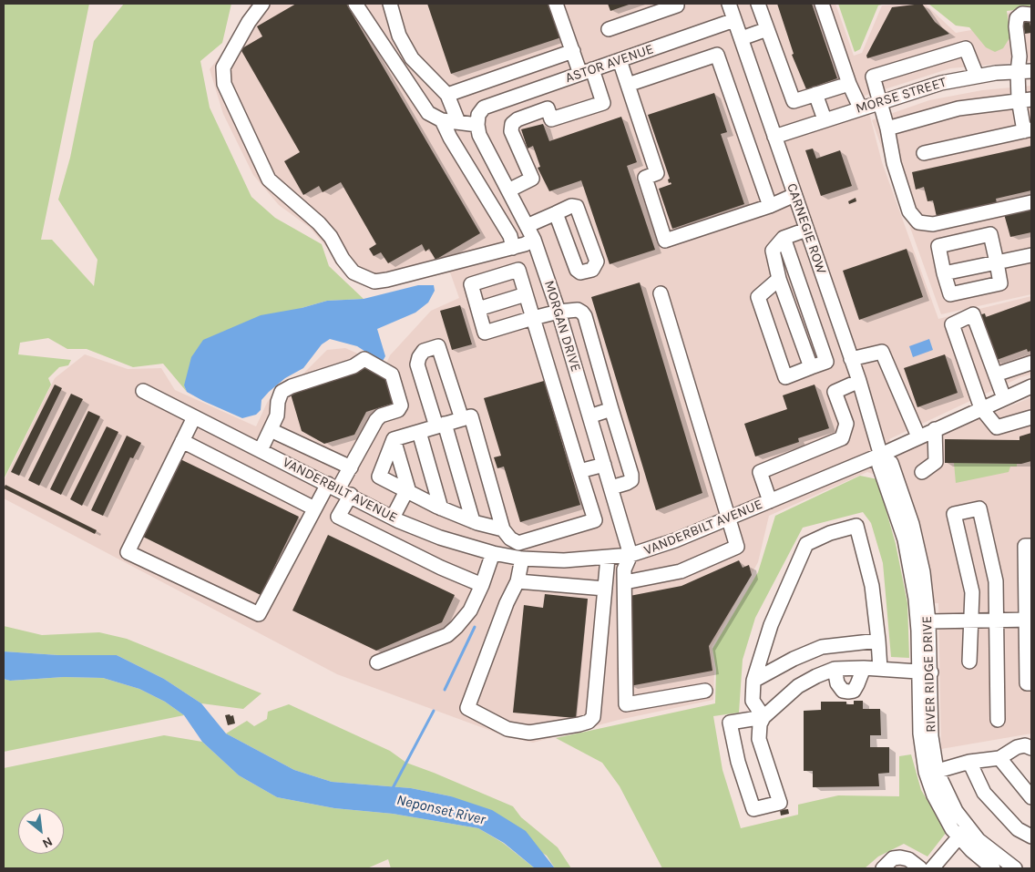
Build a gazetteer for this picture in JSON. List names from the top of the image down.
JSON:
{
  "streets": {
    "street": [
      "ASTOR AVENUE",
      "MORSE STREET",
      "CARNEGIE ROW",
      "MORGAN DRIVE",
      "VANDERBILT AVENUE",
      "RIVER RIDGE DRIVE"
    ]
  },
  "crossings": [
    ["ASTOR AVENUE", "CARNEGIE ROW"],
    ["ASTOR AVENUE", "MORGAN DRIVE"],
    ["MORSE STREET", "CARNEGIE ROW"],
    ["CARNEGIE ROW", "VANDERBILT AVENUE"],
    ["CARNEGIE ROW", "RIVER RIDGE DRIVE"],
    ["MORGAN DRIVE", "VANDERBILT AVENUE"],
    ["VANDERBILT AVENUE", "RIVER RIDGE DRIVE"]
  ],
  "water": ["Neponset River"],
  "north": "bottom right"
}
